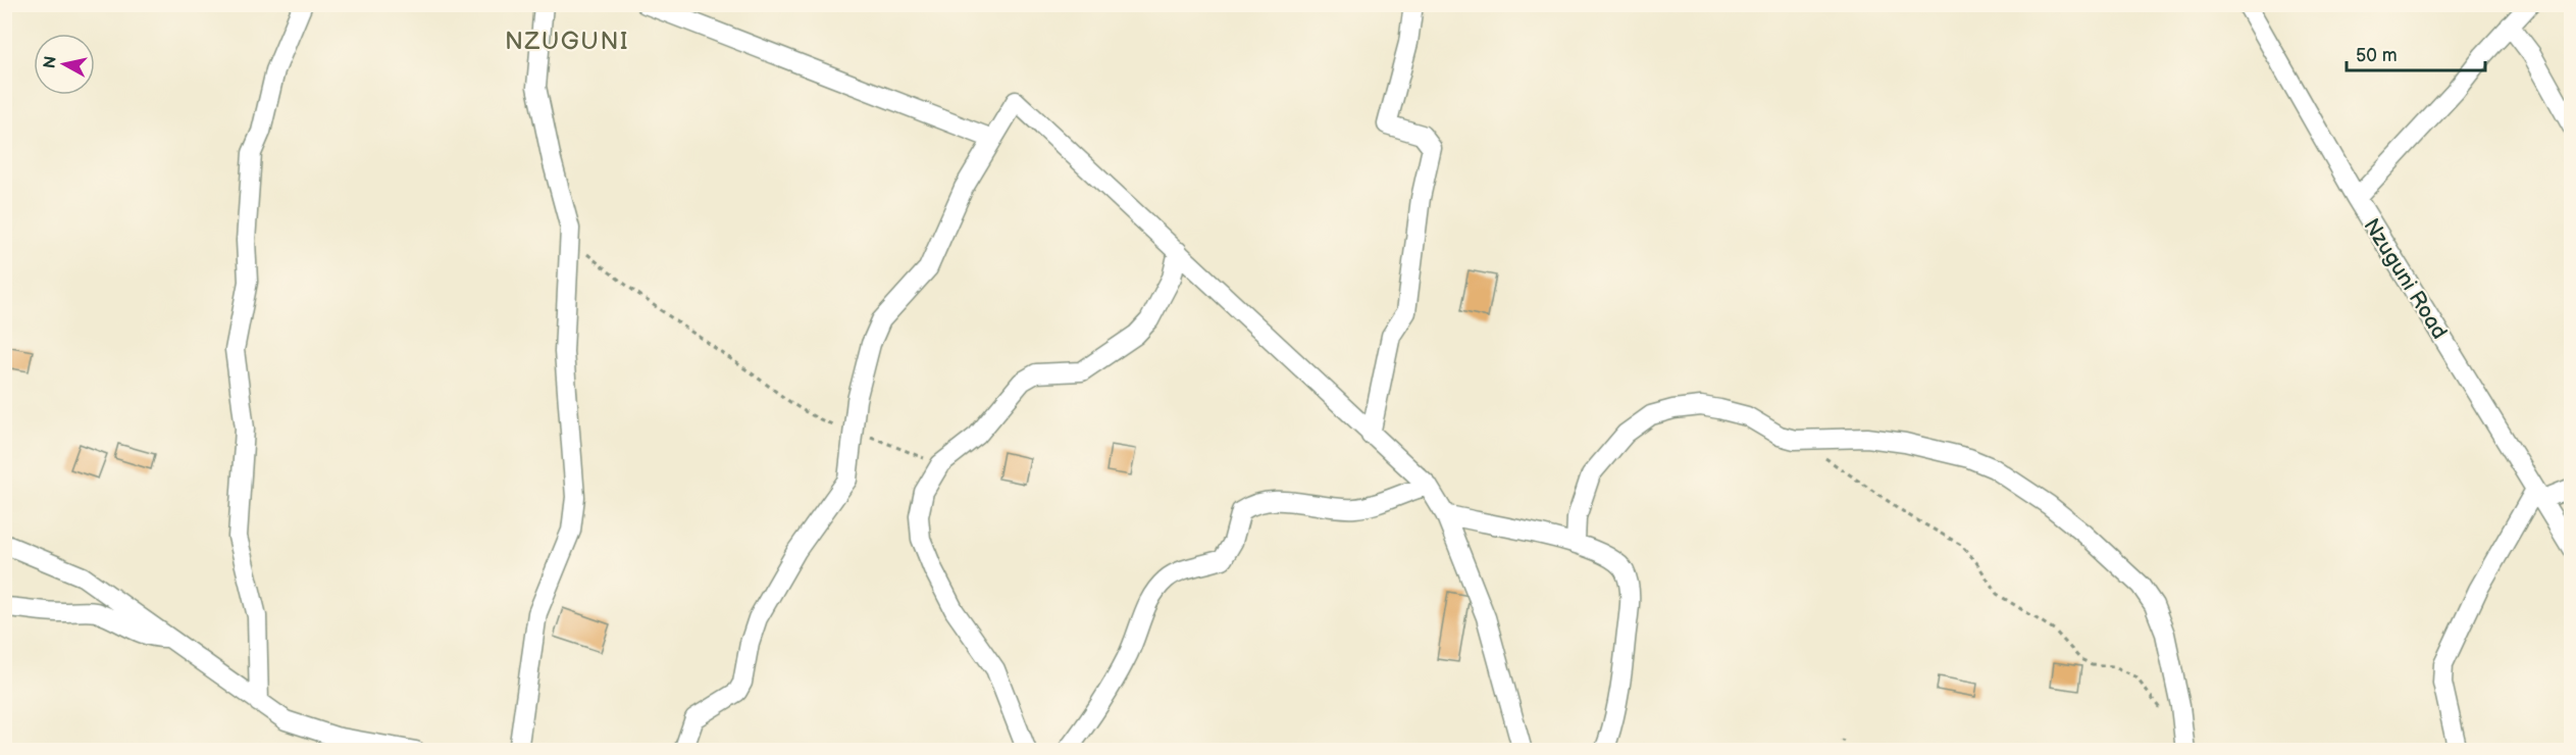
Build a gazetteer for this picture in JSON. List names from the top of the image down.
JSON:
{
  "streets": {
    "street": ["Nzuguni Road"]
  },
  "districts": ["NZUGUNI"],
  "scale_bar": "50 m",
  "north": "left"
}
